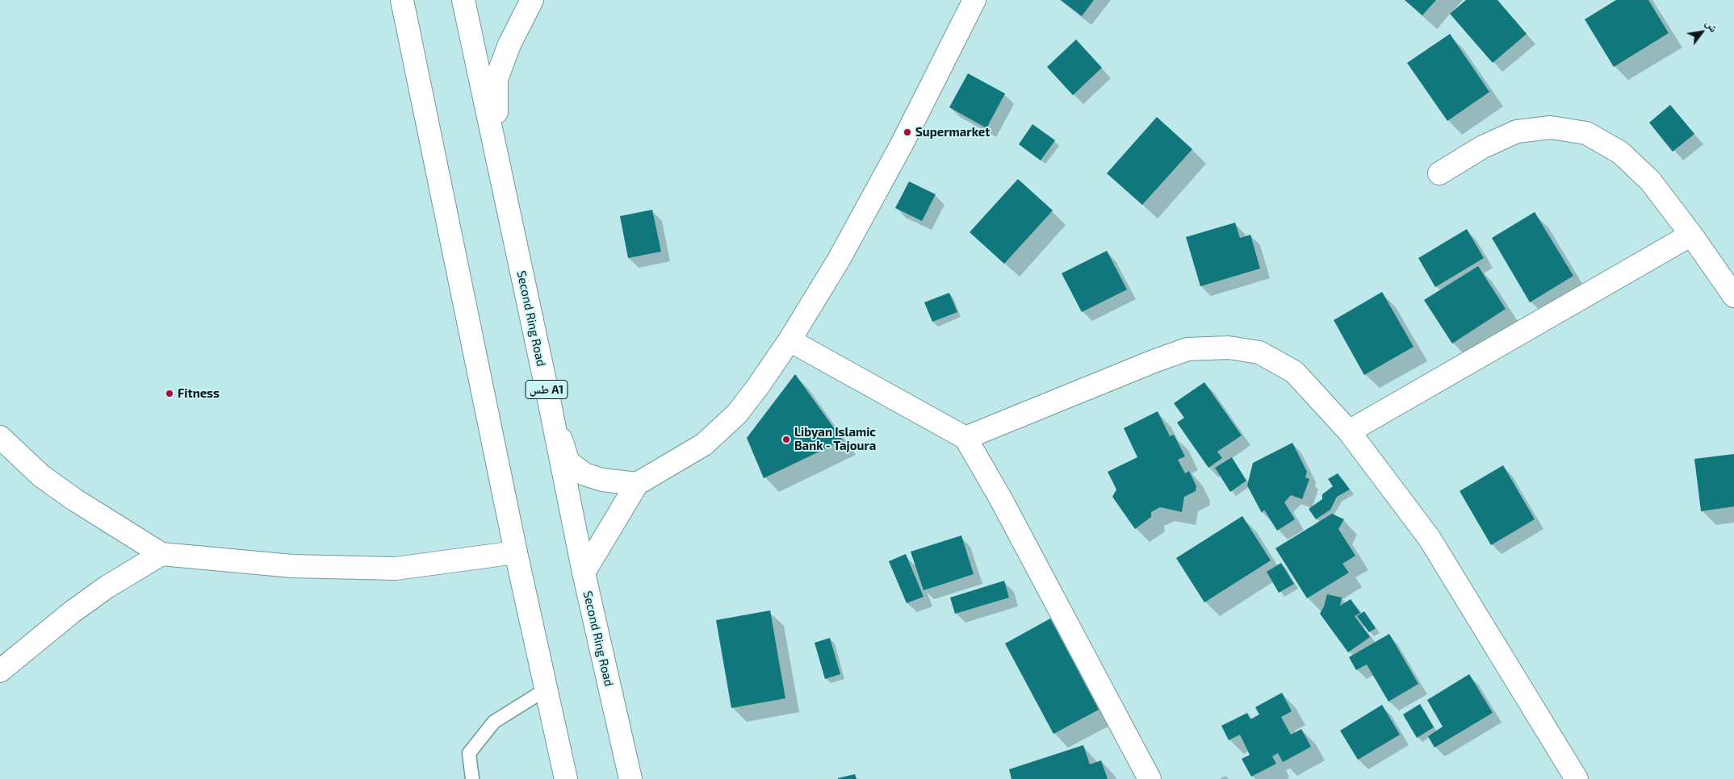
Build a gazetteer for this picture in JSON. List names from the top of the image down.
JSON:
{
  "streets": {
    "main road": ["Second Ring Road", "طس A1"]
  },
  "places": ["Supermarket", "Fitness", "Libyan Islamic Bank - Tajoura"],
  "north": "top right"
}
